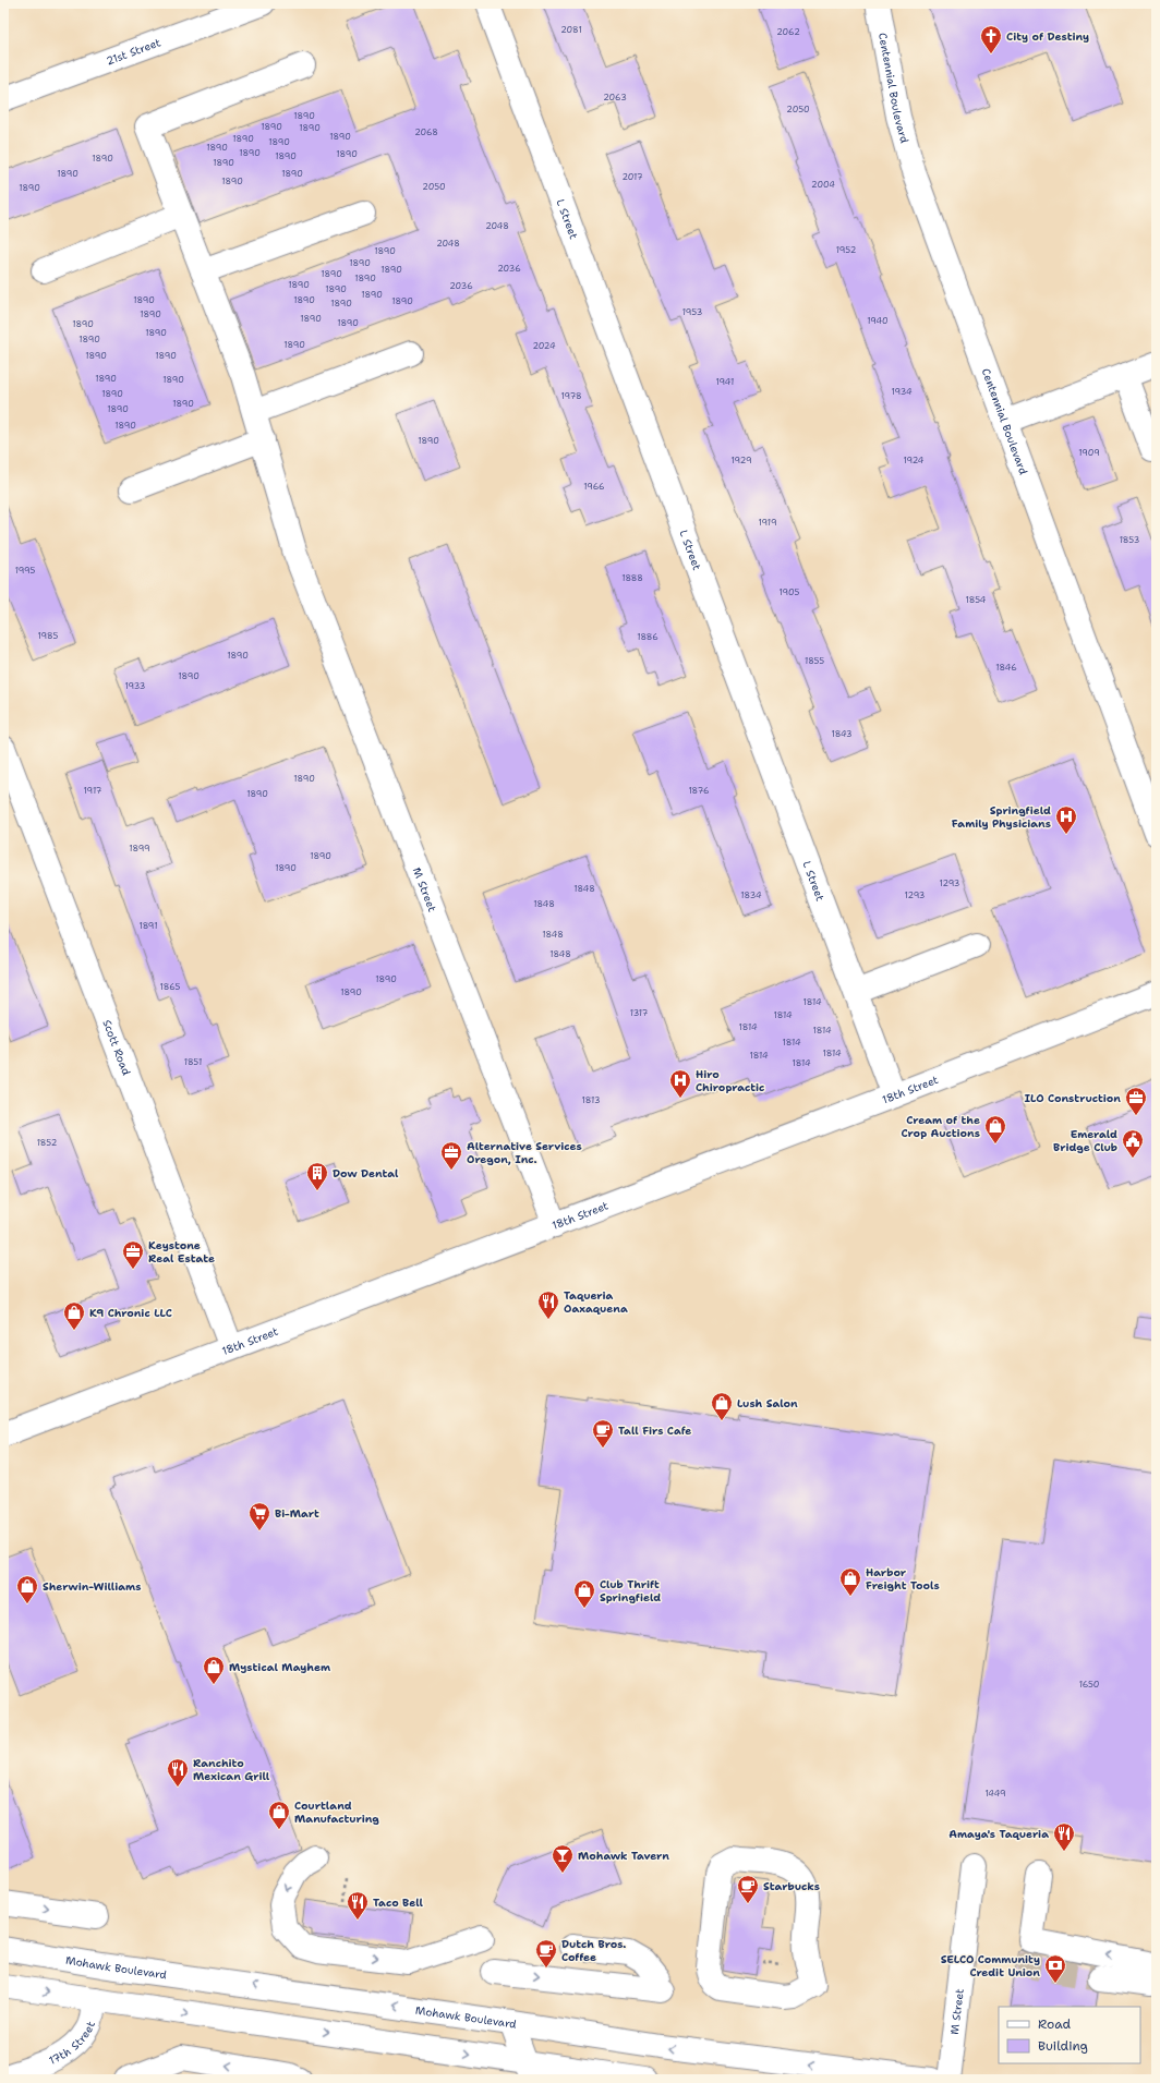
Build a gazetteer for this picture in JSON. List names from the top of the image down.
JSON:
{
  "streets": {
    "street": [
      "21st Street",
      "Centennial Boulevard",
      "L Street",
      "M Street",
      "Scott Road",
      "18th Street",
      "Mohawk Boulevard",
      "17th Street"
    ]
  },
  "crossings": [
    ["L Street", "18th Street"],
    ["M Street", "18th Street"],
    ["Scott Road", "18th Street"]
  ],
  "places": {
    "church": ["City of Destiny"],
    "hospital": ["Springfield Family Physicians", "Hiro Chiropractic"],
    "office": ["ILO Construction", "Alternative Services Oregon, Inc.", "Keystone Real Estate"],
    "shop": [
      "Cream of the Crop Auctions",
      "K9 Chronic LLC",
      "Lush Salon",
      "Harbor Freight Tools",
      "Sherwin-Williams",
      "Club Thrift Springfield",
      "Mystical Mayhem",
      "Courtland Manufacturing"
    ],
    "public building": ["Emerald Bridge Club"],
    "building": ["Dow Dental"],
    "restaurant": [
      "Taqueria Oaxaquena",
      "Ranchito Mexican Grill",
      "Amaya's Taqueria",
      "Taco Bell"
    ],
    "cafe": ["Tall Firs Cafe", "Starbucks", "Dutch Bros. Coffee"],
    "supermarket": ["Bi-Mart"],
    "bar": ["Mohawk Tavern"],
    "bank": ["SELCO Community Credit Union"]
  },
  "house_numbers": [
    "2081",
    "2062",
    "2063",
    "2050",
    "1890",
    "1890",
    "1890",
    "2068",
    "1890",
    "1890",
    "1890",
    "1890",
    "1890",
    "1890",
    "1890",
    "1890",
    "1890",
    "1890",
    "1890",
    "2017",
    "1890",
    "2004",
    "2050",
    "1890",
    "2048",
    "2048",
    "1952",
    "1890",
    "1890",
    "2036",
    "1890",
    "1890",
    "1890",
    "1890",
    "2036",
    "1890",
    "1890",
    "1890",
    "1890",
    "1890",
    "1890",
    "1953",
    "1890",
    "1890",
    "1940",
    "1890",
    "1890",
    "1890",
    "1890",
    "1890",
    "2024",
    "1890",
    "1890",
    "1890",
    "1890",
    "1941",
    "1934",
    "1890",
    "1978",
    "1890",
    "1890",
    "1890",
    "1890",
    "1909",
    "1929",
    "1924",
    "1966",
    "1919",
    "1853",
    "1995",
    "1888",
    "1905",
    "1854",
    "1985",
    "1886",
    "1890",
    "1855",
    "1846",
    "1890",
    "1933",
    "1843",
    "1890",
    "1917",
    "1876",
    "1890",
    "1899",
    "1890",
    "1890",
    "1293",
    "1848",
    "1834",
    "1293",
    "1848",
    "1891",
    "1848",
    "1848",
    "1890",
    "1865",
    "1890",
    "1814",
    "1317",
    "1814",
    "1814",
    "1814",
    "1814",
    "1814",
    "1814",
    "1851",
    "1814",
    "1813",
    "1852",
    "1650",
    "1449"
  ],
  "legend": ["Road", "Building"]
}
